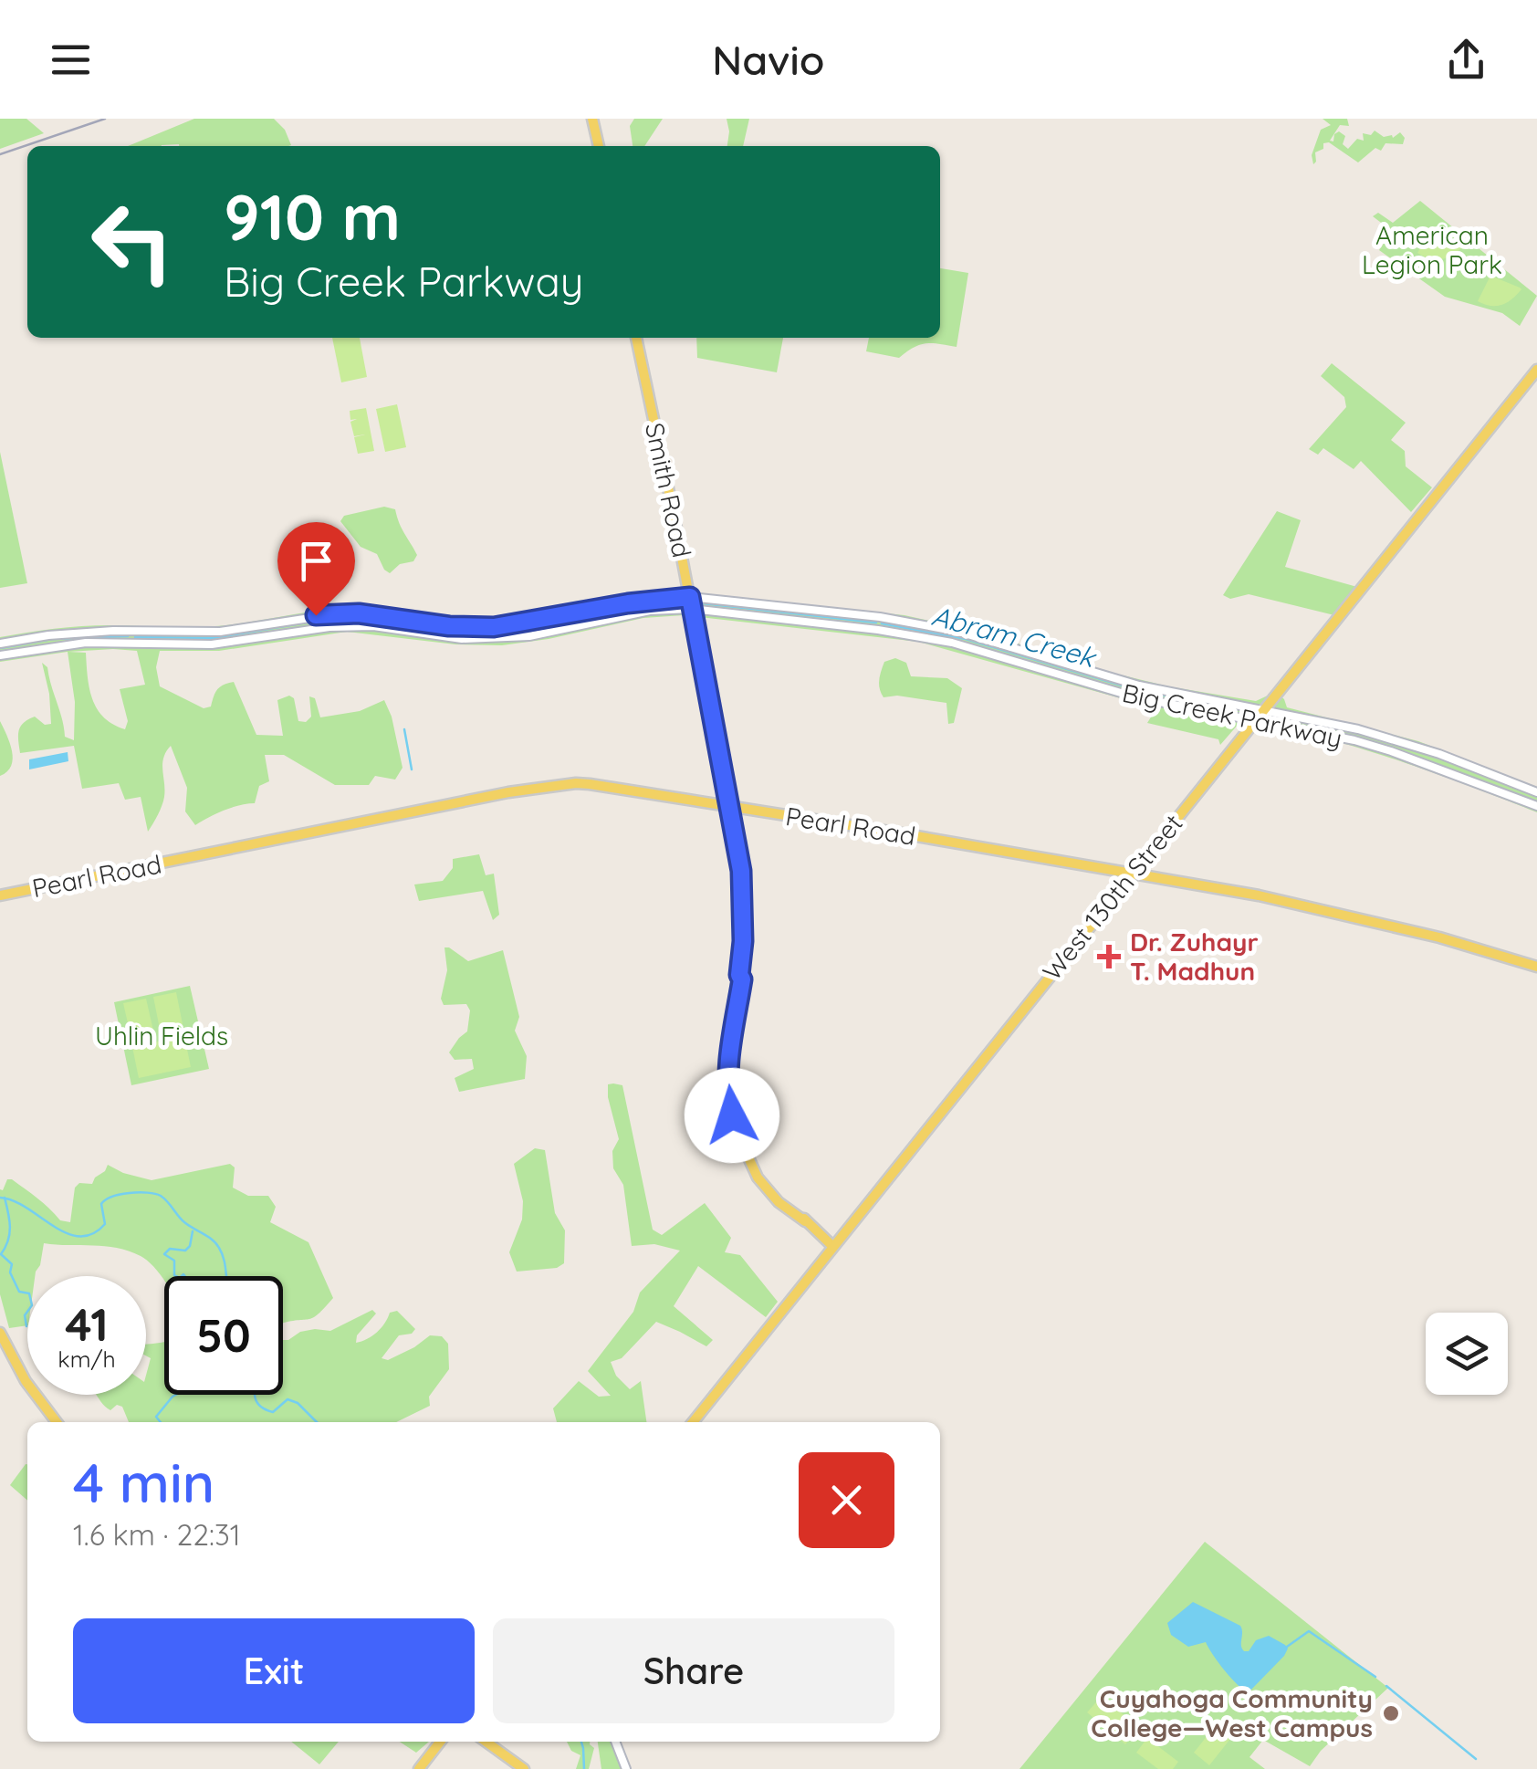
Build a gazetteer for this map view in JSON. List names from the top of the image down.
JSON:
{
  "streets": {
    "main road": ["Smith Road", "Pearl Road", "West 130th Street"],
    "street": ["Big Creek Parkway"]
  },
  "crossings": [
    ["Smith Road", "Big Creek Parkway"],
    ["Smith Road", "Pearl Road"],
    ["Smith Road", "West 130th Street"],
    ["Big Creek Parkway", "West 130th Street"],
    ["Pearl Road", "West 130th Street"]
  ],
  "water": ["Abram Creek"],
  "parks": ["American Legion Park", "Uhlin Fields"],
  "places": {
    "health": ["Dr. Zuhayr T. Madhun"],
    "other": ["Cuyahoga Community College—West Campus"]
  },
  "page": {
    "header": "Navio",
    "turn": ["910 m", "Big Creek Parkway"],
    "speed": "41 km/h",
    "limit": "50",
    "heading": ["4 min", "1.6 km · 22:31"],
    "buttons": ["Exit", "Share"]
  }
}
